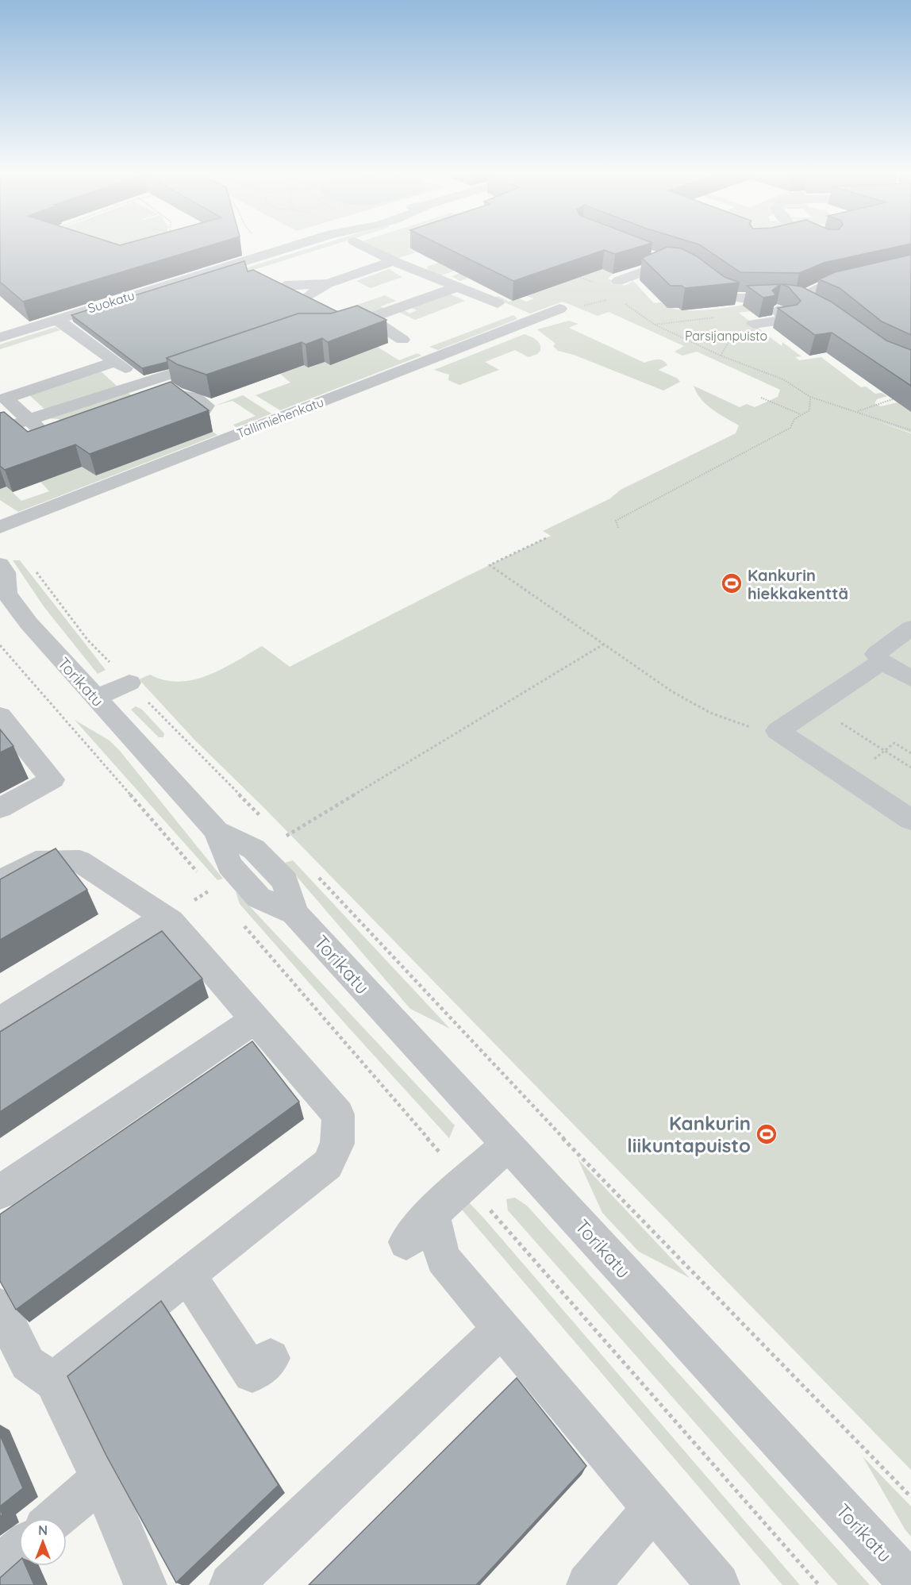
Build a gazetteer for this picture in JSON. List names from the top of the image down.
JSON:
{
  "streets": {
    "street": ["Suokatu", "Tallimiehenkatu", "Torikatu"]
  },
  "parks": ["Parsijanpuisto"],
  "places": {
    "sports": ["Kankurin hiekkakenttä", "Kankurin liikuntapuisto"]
  },
  "north": "top"
}
